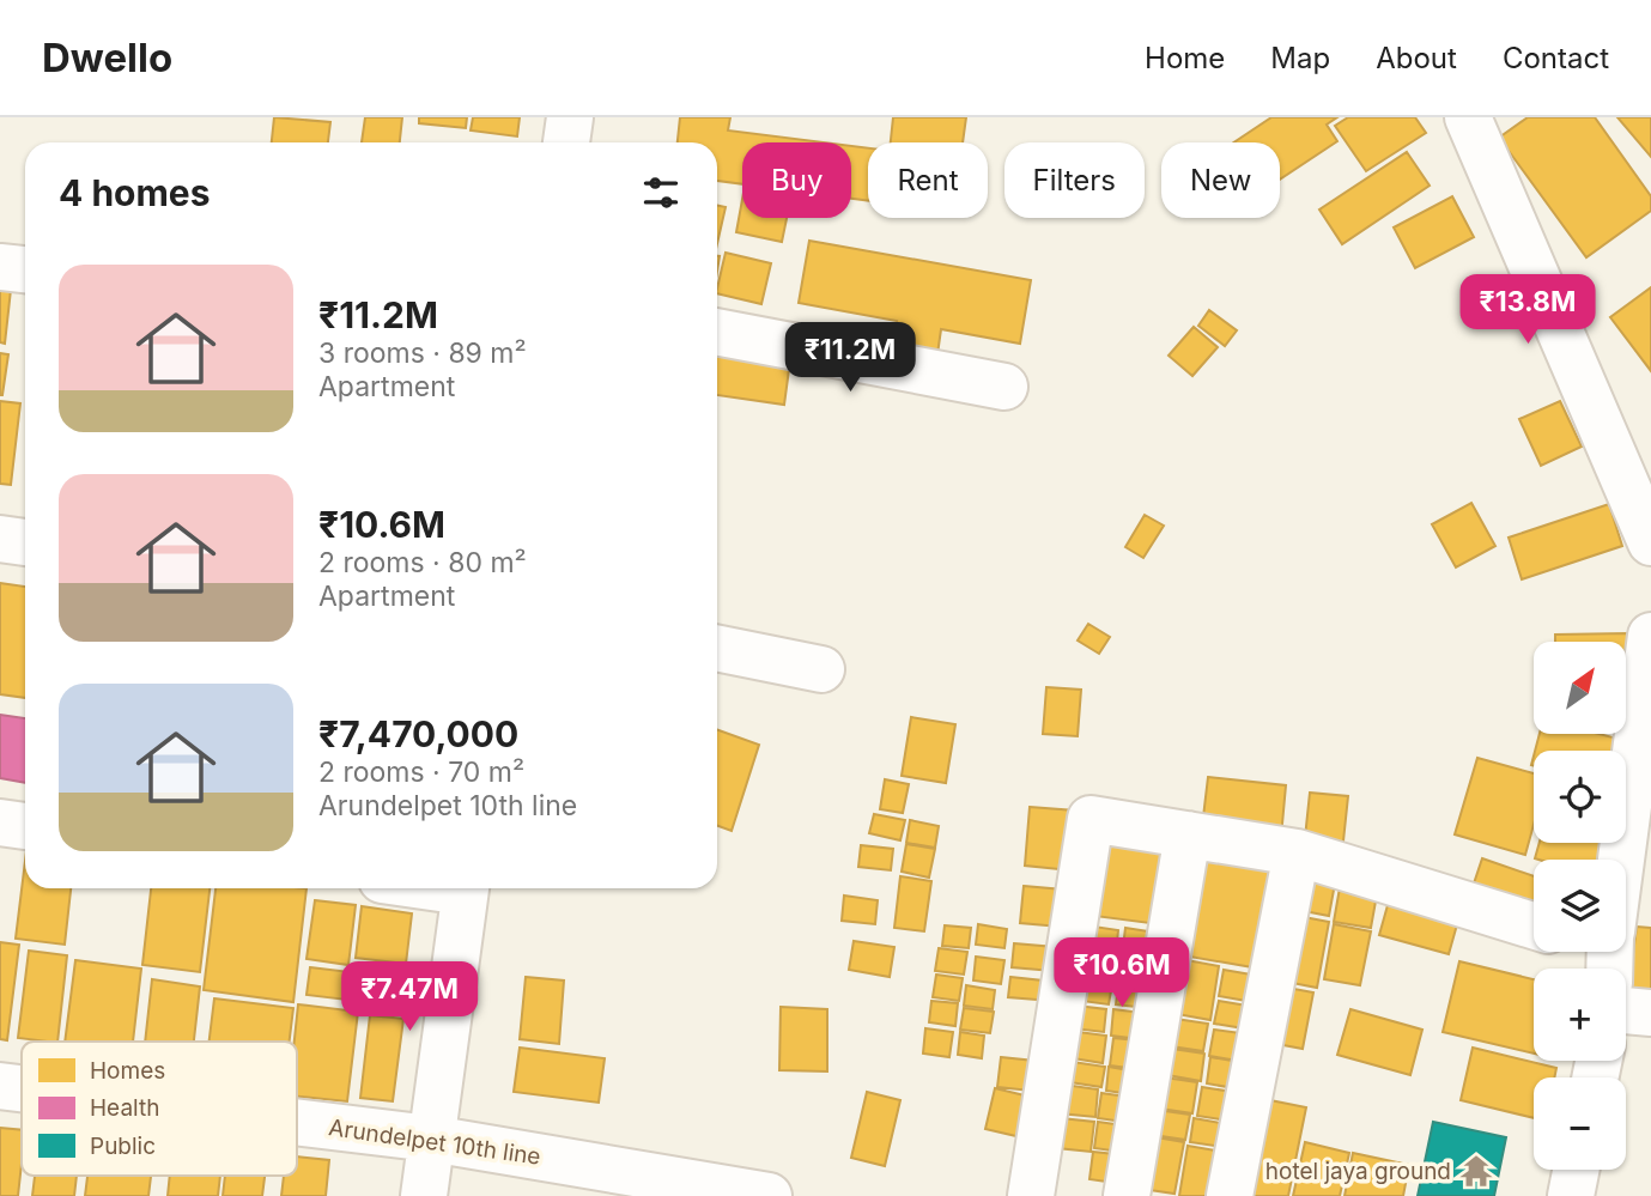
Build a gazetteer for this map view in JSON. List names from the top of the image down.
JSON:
{
  "streets": {
    "street": ["Arundelpet 10th line"]
  },
  "places": {
    "temple": ["hotel jaya ground"]
  },
  "legend": ["Homes", "Health", "Public"],
  "north": "top right",
  "page": {
    "header": "Dwello",
    "nav": [
      "Home",
      "Map",
      "About",
      "Contact"
    ],
    "chip": [
      "Buy",
      "Rent",
      "Filters",
      "New"
    ],
    "heading": "4 homes",
    "list": [
      {
        "name": "₹11.2M",
        "note": "3 rooms · 89 m² · Apartment"
      },
      {
        "name": "₹10.6M",
        "note": "2 rooms · 80 m² · Apartment"
      },
      {
        "name": "₹7,470,000",
        "note": "2 rooms · 70 m² · Arundelpet 10th line"
      }
    ],
    "price": [
      "₹13.8M",
      "₹11.2M",
      "₹10.6M",
      "₹7.47M"
    ],
    "map_buttons": ["+", "−"]
  }
}
